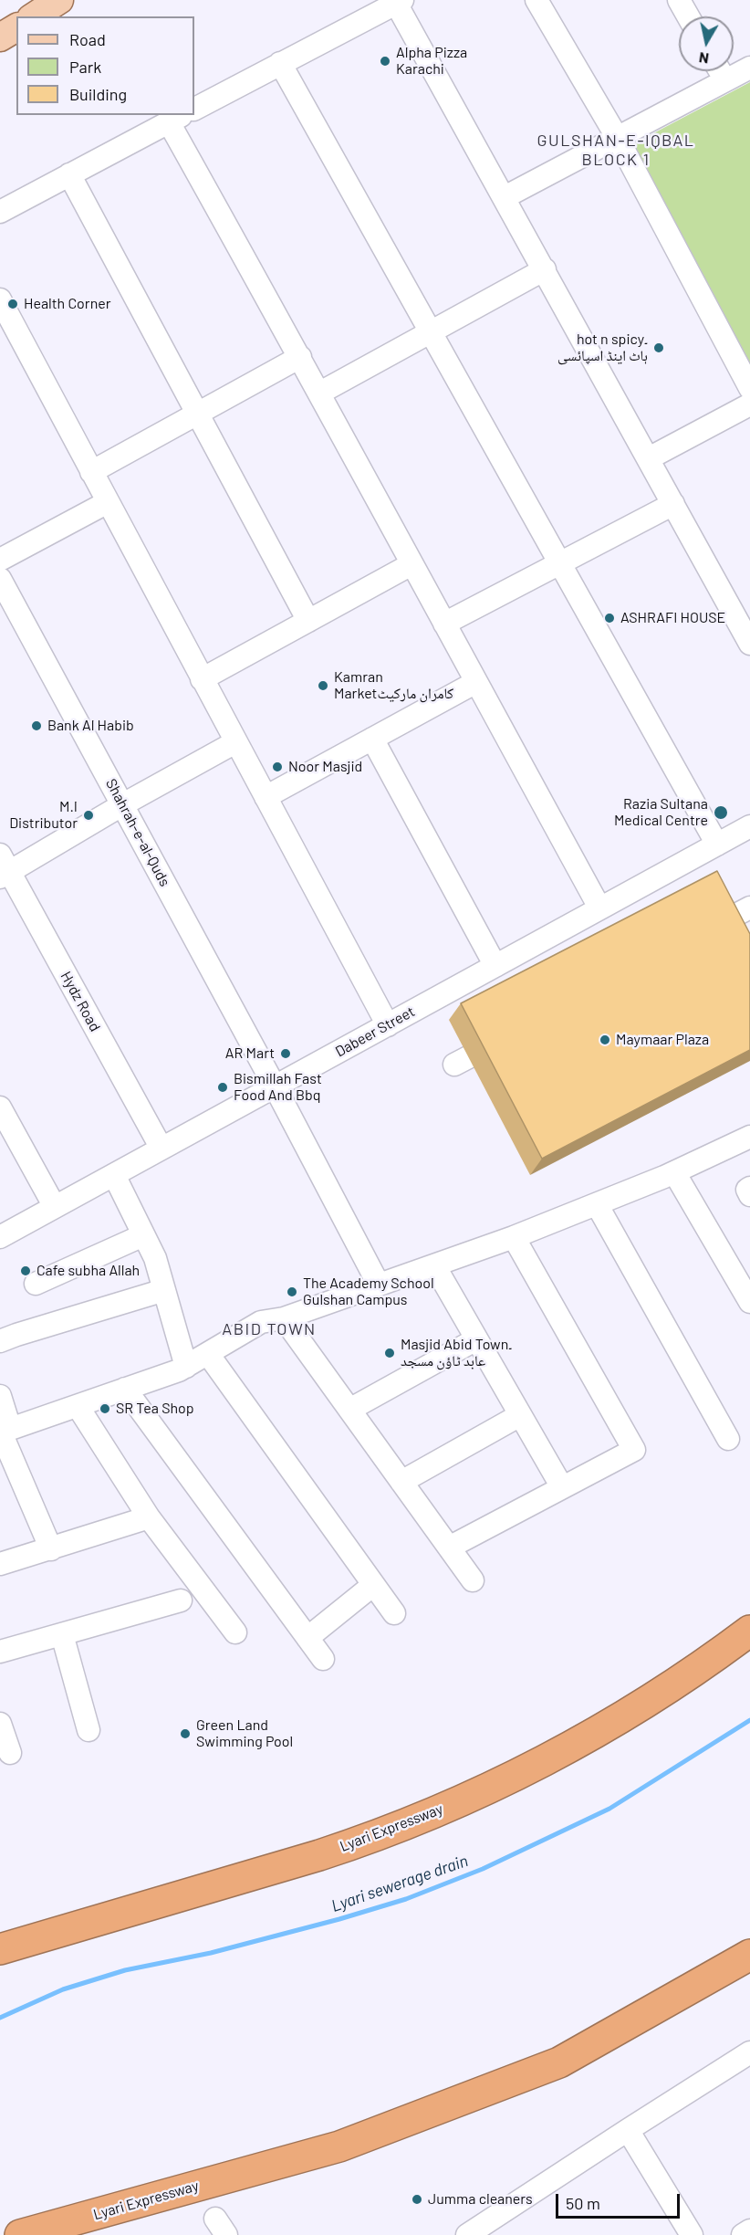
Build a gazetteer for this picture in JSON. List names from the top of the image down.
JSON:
{
  "streets": {
    "highway": ["Lyari Expressway"],
    "street": ["Shahrah-e-al-Quds", "Hydz Road", "Dabeer Street"]
  },
  "crossings": [
    ["Shahrah-e-al-Quds", "Dabeer Street"],
    ["Hydz Road", "Dabeer Street"]
  ],
  "districts": ["GULSHAN-E-IQBAL BLOCK 1", "ABID TOWN"],
  "water": ["Lyari sewerage drain"],
  "places": [
    "Alpha Pizza Karachi",
    "Health Corner",
    "hot n spicy۔ ہاٹ اینڈ اسپائسی",
    "ASHRAFI HOUSE",
    "Kamran Marketکامران مارکیٹ",
    "Bank Al Habib",
    "Noor Masjid",
    "Razia Sultana Medical Centre",
    "M.I Distributor",
    "Maymaar Plaza",
    "AR Mart",
    "Bismillah Fast Food And Bbq",
    "Cafe subha Allah",
    "The Academy School Gulshan Campus",
    "Masjid Abid Town۔ عابد ٹاؤن مسجد",
    "SR Tea Shop",
    "Green Land Swimming Pool",
    "Jumma cleaners"
  ],
  "legend": ["Road", "Park", "Building"],
  "scale_bar": "50 m",
  "north": "bottom"
}
